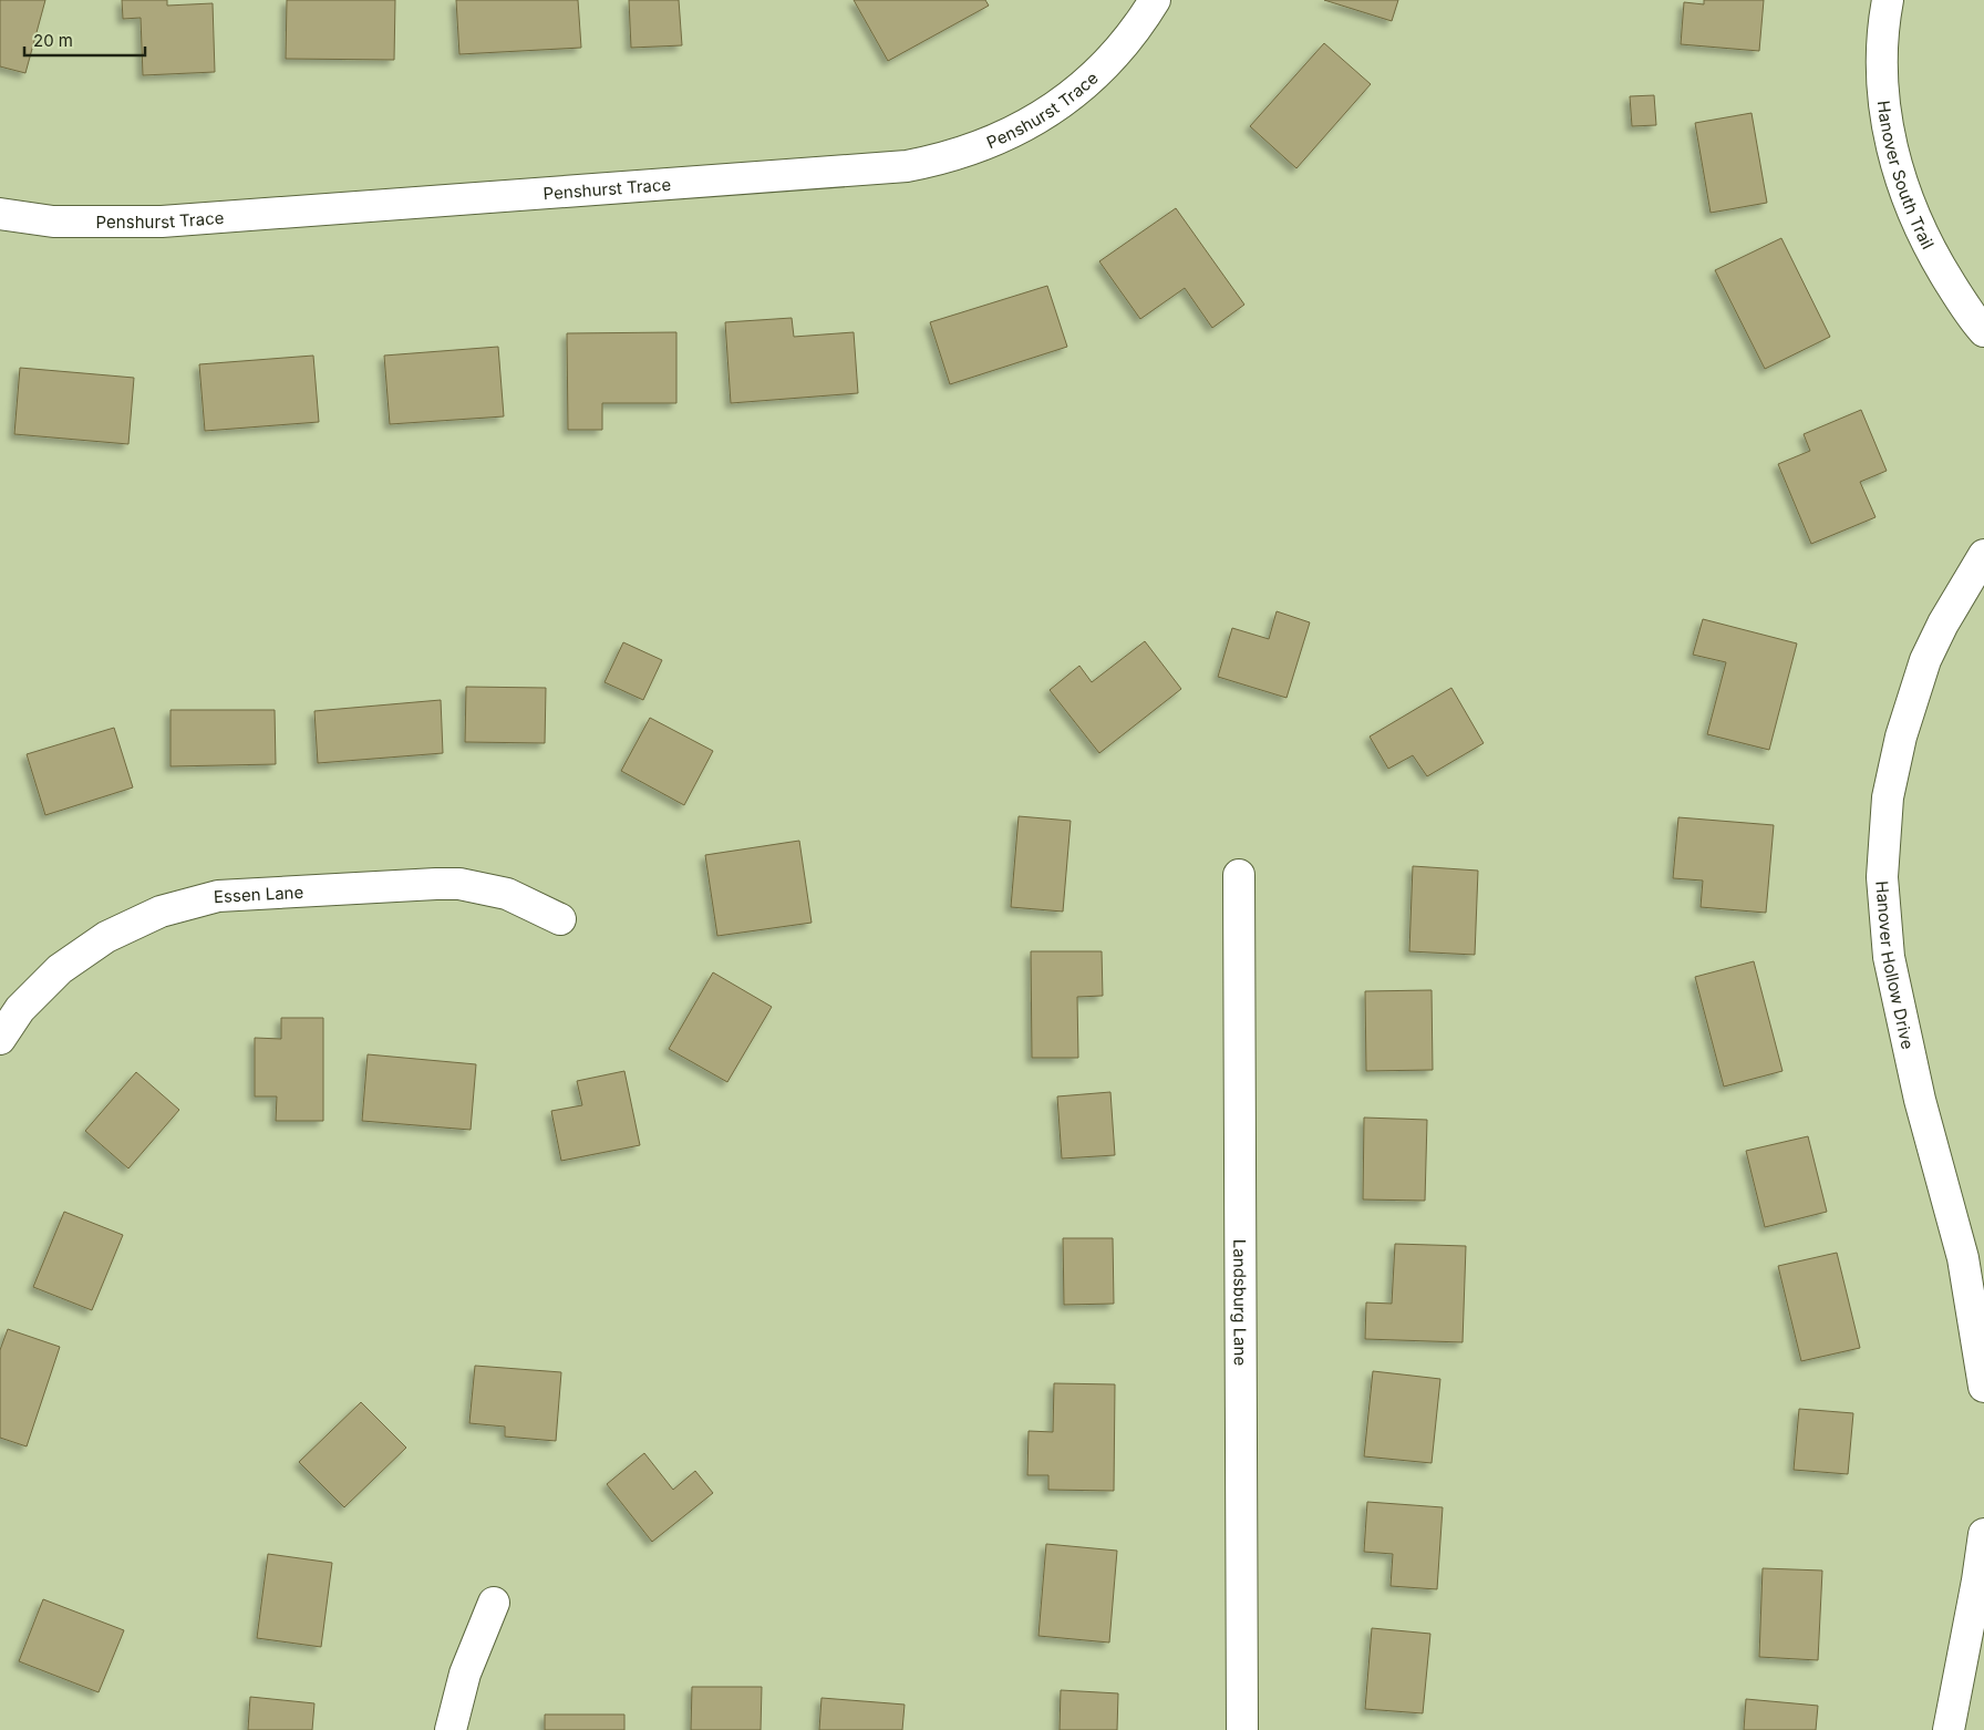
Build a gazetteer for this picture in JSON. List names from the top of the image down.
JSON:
{
  "streets": {
    "street": [
      "Penshurst Trace",
      "Hanover South Trail",
      "Essen Lane",
      "Hanover Hollow Drive",
      "Landsburg Lane"
    ]
  },
  "scale_bar": "20 m"
}
